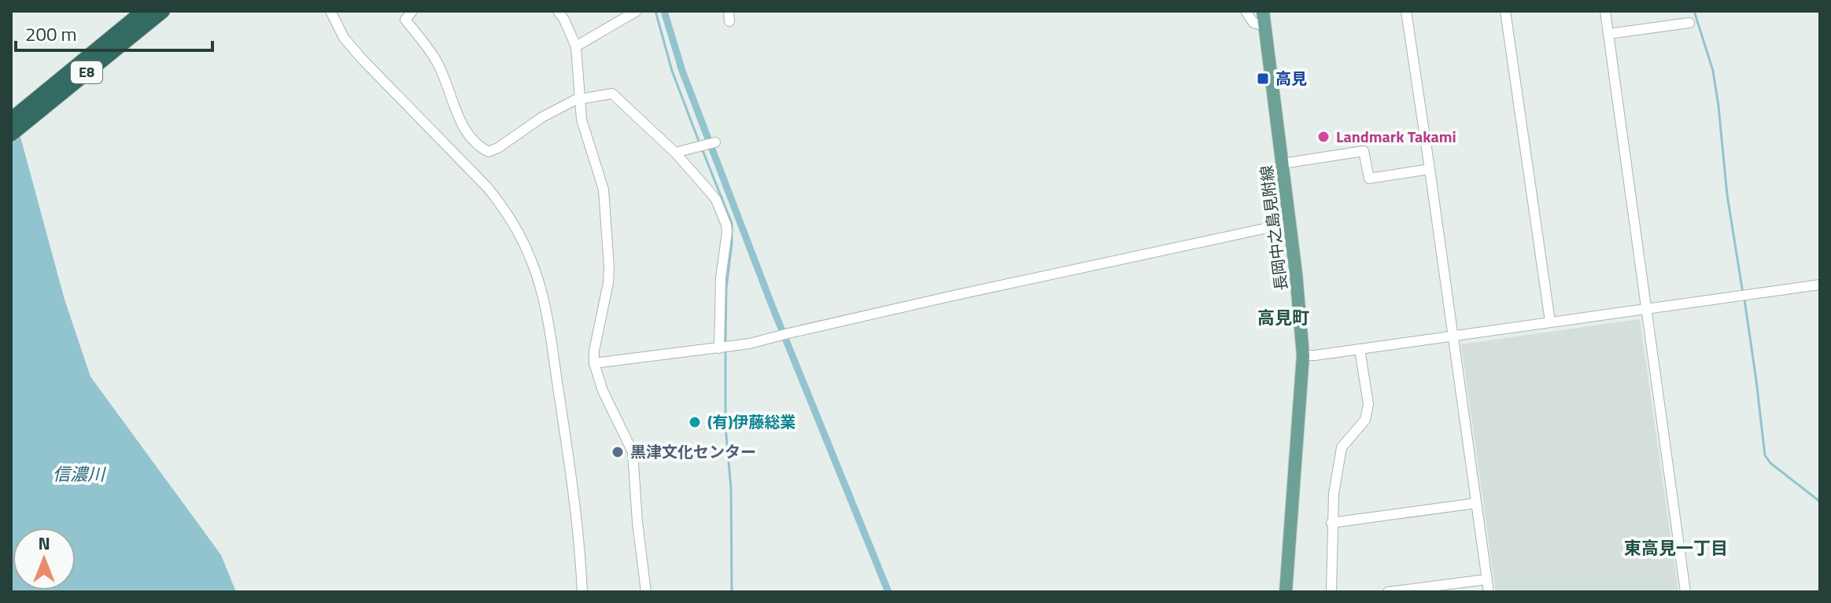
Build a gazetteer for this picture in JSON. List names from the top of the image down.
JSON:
{
  "streets": {
    "highway": ["E8"],
    "main road": ["長岡中之島見附線"]
  },
  "districts": ["高見町", "東高見一丁目"],
  "water": ["信濃川"],
  "places": {
    "transit": ["高見"],
    "other": ["Landmark Takami", "(有)伊藤総業", "黒津文化センター"]
  },
  "scale_bar": "200 m",
  "north": "top"
}
